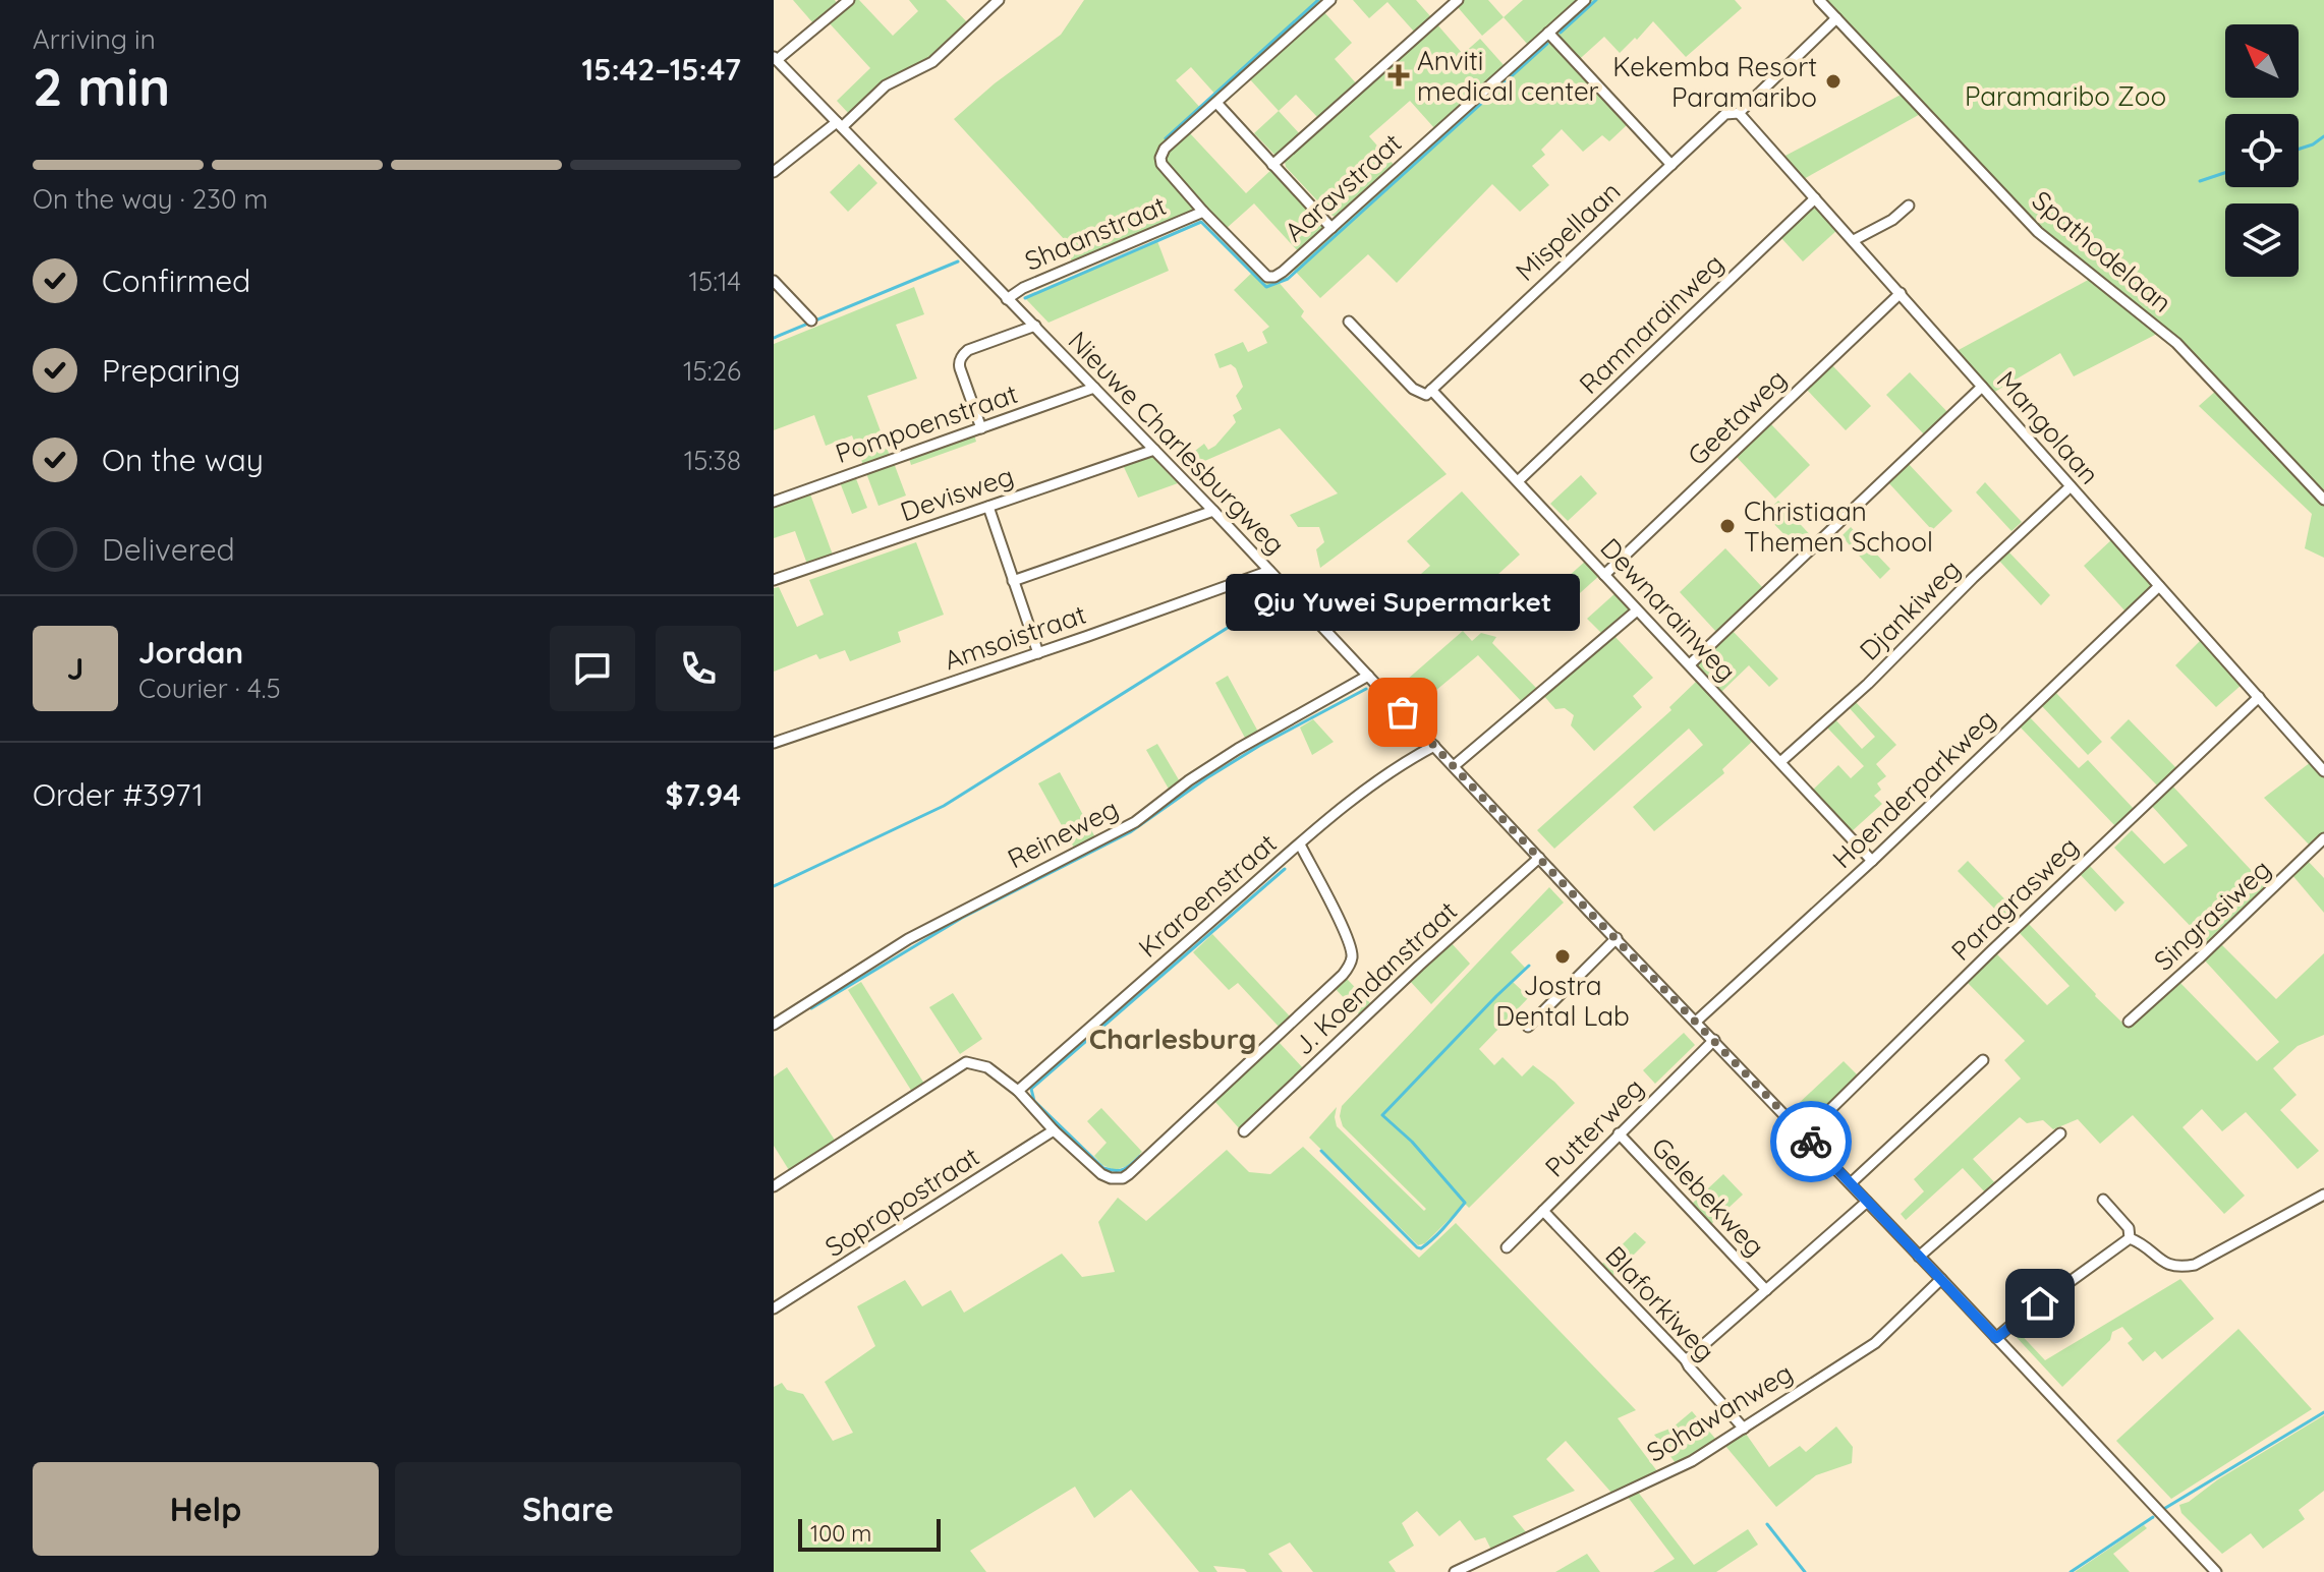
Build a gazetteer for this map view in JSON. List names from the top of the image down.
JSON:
{
  "streets": {
    "street": [
      "Aaravstraat",
      "Mispellaan",
      "Shaanstraat",
      "Spathodelaan",
      "Ramnarainweg",
      "Geetaweg",
      "Pompoenstraat",
      "Mangolaan",
      "Nieuwe Charlesburgweg",
      "Devisweg",
      "Dewnarainweg",
      "Djankiweg",
      "Amsoistraat",
      "Hoenderparkweg",
      "Reineweg",
      "Kraroenstraat",
      "Paragrasweg",
      "Singrasiweg",
      "J. Koendanstraat",
      "Putterweg",
      "Gelebekweg",
      "Sopropostraat",
      "Blaforkiweg",
      "Sohawanweg"
    ]
  },
  "crossings": [
    ["Aaravstraat", "Shaanstraat"],
    ["Mispellaan", "Spathodelaan"],
    ["Mispellaan", "Mangolaan"],
    ["Mispellaan", "Dewnarainweg"],
    ["Shaanstraat", "Nieuwe Charlesburgweg"],
    ["Ramnarainweg", "Mangolaan"],
    ["Ramnarainweg", "Dewnarainweg"],
    ["Geetaweg", "Mangolaan"],
    ["Geetaweg", "Dewnarainweg"],
    ["Pompoenstraat", "Nieuwe Charlesburgweg"],
    ["Mangolaan", "Djankiweg"],
    ["Mangolaan", "Hoenderparkweg"],
    ["Mangolaan", "Paragrasweg"],
    ["Nieuwe Charlesburgweg", "Devisweg"],
    ["Nieuwe Charlesburgweg", "Amsoistraat"],
    ["Nieuwe Charlesburgweg", "Hoenderparkweg"],
    ["Nieuwe Charlesburgweg", "Reineweg"],
    ["Nieuwe Charlesburgweg", "Kraroenstraat"],
    ["Nieuwe Charlesburgweg", "Paragrasweg"],
    ["Nieuwe Charlesburgweg", "J. Koendanstraat"],
    ["Nieuwe Charlesburgweg", "Putterweg"],
    ["Nieuwe Charlesburgweg", "Sohawanweg"],
    ["Dewnarainweg", "Djankiweg"],
    ["Dewnarainweg", "Hoenderparkweg"],
    ["Putterweg", "Gelebekweg"],
    ["Putterweg", "Blaforkiweg"],
    ["Blaforkiweg", "Sohawanweg"]
  ],
  "districts": ["Charlesburg"],
  "parks": ["Paramaribo Zoo"],
  "places": {
    "health": ["Anviti medical center"],
    "other": [
      "Kekemba Resort Paramaribo",
      "Christiaan Themen School",
      "Qiu Yuwei Supermarket",
      "Jostra Dental Lab"
    ]
  },
  "scale_bar": "100 m",
  "north": "top left",
  "page": {
    "heading": ["2 min", "Arriving in", "15:42–15:47"],
    "panel": [
      "Jordan",
      "Courier · 4.5",
      "Order #3971",
      "$7.94"
    ],
    "bar": "On the way · 230 m",
    "list": [
      ["Confirmed", "15:14"],
      ["Preparing", "15:26"],
      ["On the way", "15:38"],
      "Delivered"
    ],
    "bubble": "Qiu Yuwei Supermarket",
    "round": "J",
    "buttons": ["Help", "Share"],
    "scale": "100 m"
  }
}
